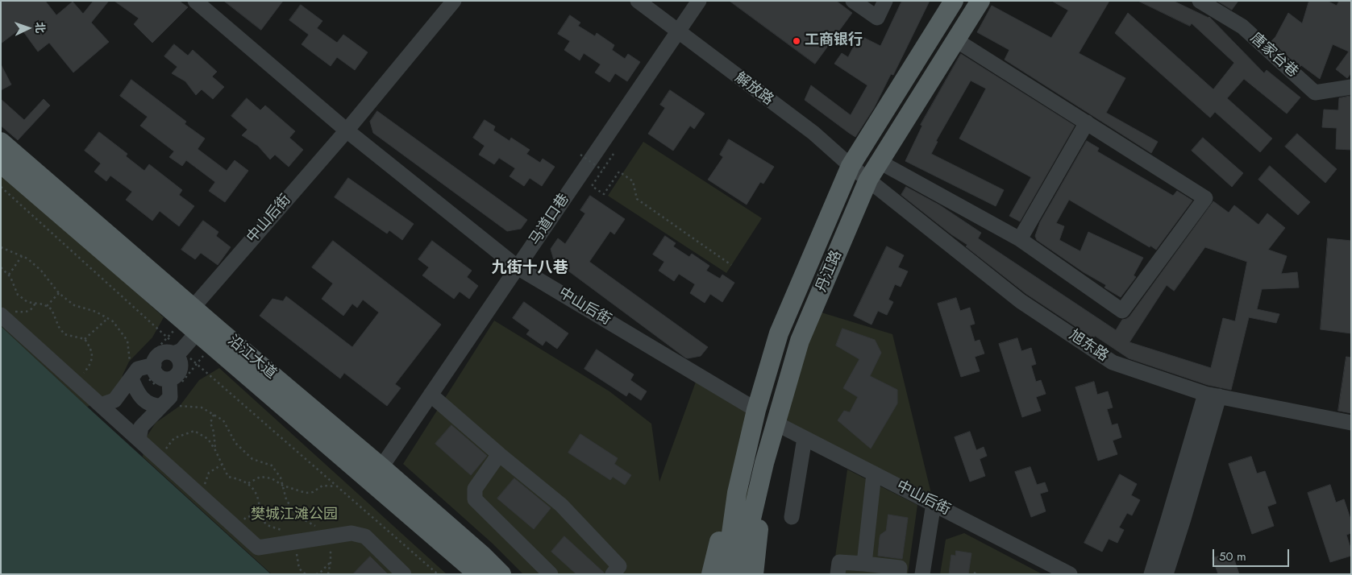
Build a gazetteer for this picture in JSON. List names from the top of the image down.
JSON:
{
  "streets": {
    "main road": ["丹江路", "沿江大道"],
    "street": [
      "唐家台巷",
      "解放路",
      "中山后街",
      "马道口巷",
      "旭东路"
    ]
  },
  "crossings": [
    ["解放路", "马道口巷"],
    ["解放路", "丹江路"],
    ["解放路", "旭东路"],
    ["中山后街", "马道口巷"],
    ["中山后街", "丹江路"],
    ["中山后街", "沿江大道"],
    ["马道口巷", "沿江大道"],
    ["丹江路", "旭东路"]
  ],
  "districts": ["九街十八巷"],
  "parks": ["樊城江滩公园"],
  "places": ["工商银行"],
  "scale_bar": "50 m",
  "north": "right"
}
